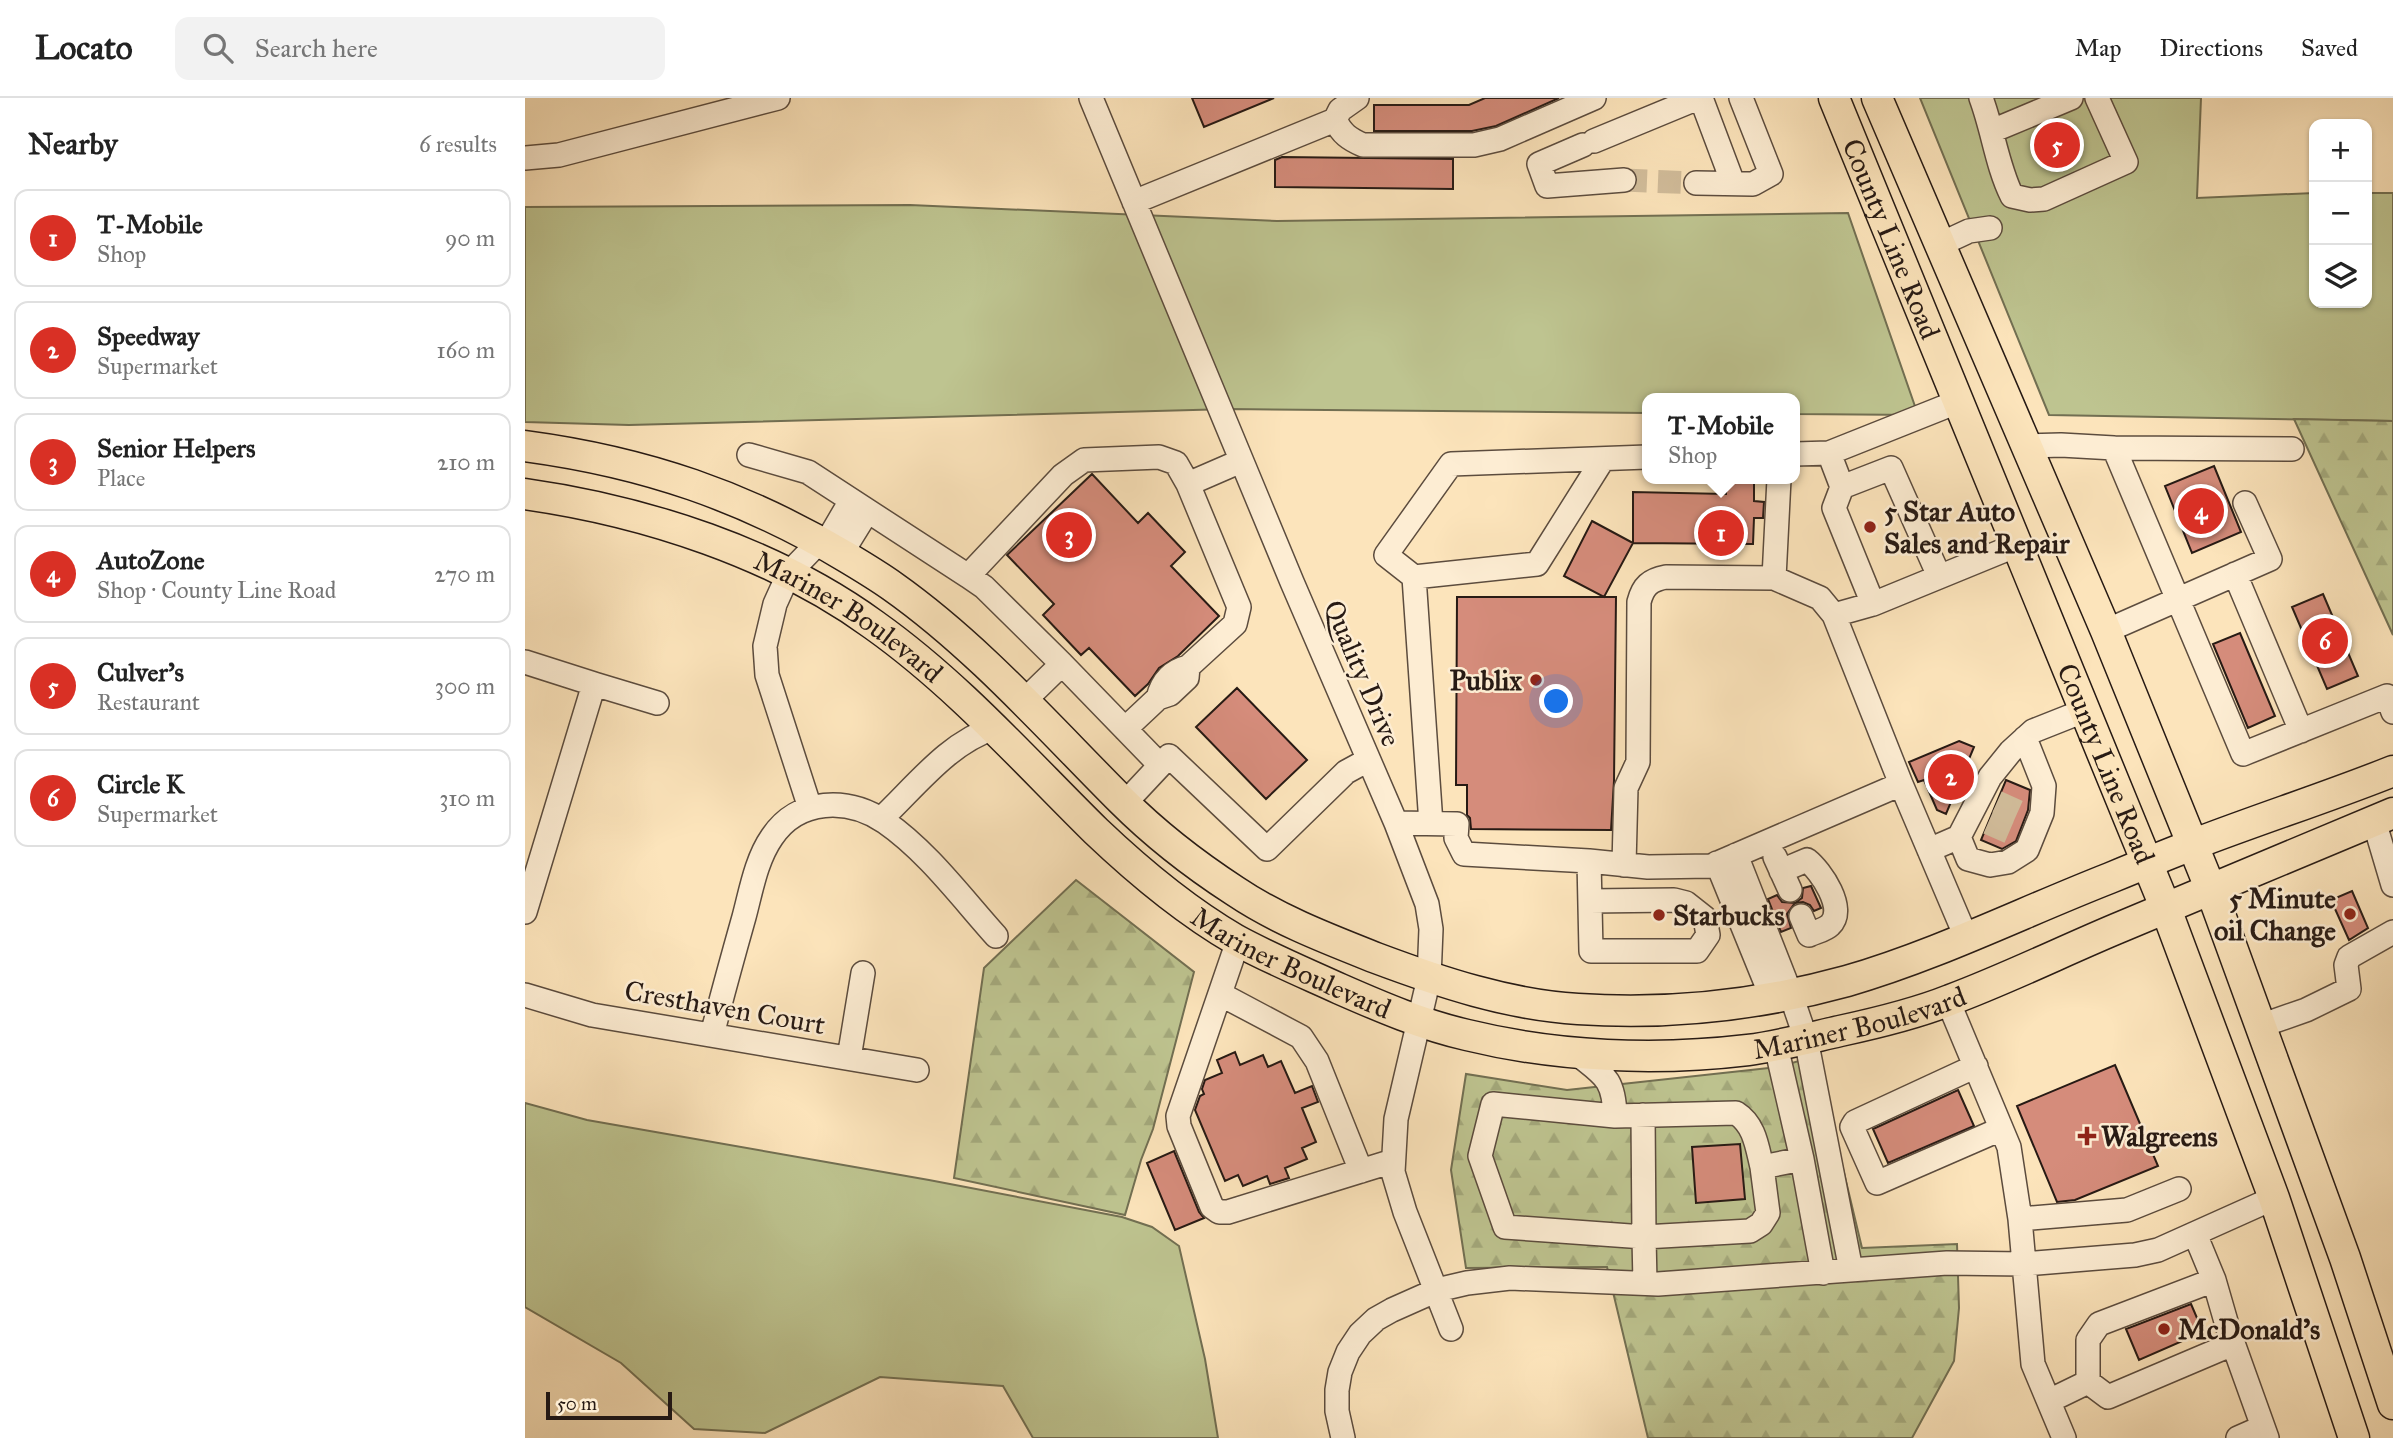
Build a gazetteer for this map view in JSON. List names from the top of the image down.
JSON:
{
  "streets": {
    "main road": ["County Line Road", "Mariner Boulevard"],
    "street": ["Quality Drive", "Cresthaven Court"]
  },
  "crossings": [
    ["County Line Road", "Mariner Boulevard"],
    ["Mariner Boulevard", "Quality Drive"]
  ],
  "places": {
    "other": [
      "5 Star Auto Sales and Repair",
      "Publix",
      "5 Minute oil Change",
      "Starbucks",
      "McDonald's"
    ],
    "health": ["Walgreens"]
  },
  "scale_bar": "50 m",
  "page": {
    "header": "Locato",
    "search": "Search here",
    "nav": ["Map", "Directions", "Saved"],
    "heading": ["Nearby", "6 results"],
    "pins": [
      "5",
      "4",
      "1",
      "3",
      "6",
      "2"
    ],
    "map_buttons": ["+", "−"],
    "list": [
      {
        "mark": "1",
        "name": "T-Mobile",
        "note": "Shop",
        "value": "90 m"
      },
      {
        "mark": "2",
        "name": "Speedway",
        "note": "Supermarket",
        "value": "160 m"
      },
      {
        "mark": "3",
        "name": "Senior Helpers",
        "note": "Place",
        "value": "210 m"
      },
      {
        "mark": "4",
        "name": "AutoZone",
        "note": "Shop · County Line Road",
        "value": "270 m"
      },
      {
        "mark": "5",
        "name": "Culver's",
        "note": "Restaurant",
        "value": "300 m"
      },
      {
        "mark": "6",
        "name": "Circle K",
        "note": "Supermarket",
        "value": "310 m"
      }
    ],
    "popup": ["T-Mobile", "Shop"],
    "scale": "50 m"
  }
}
